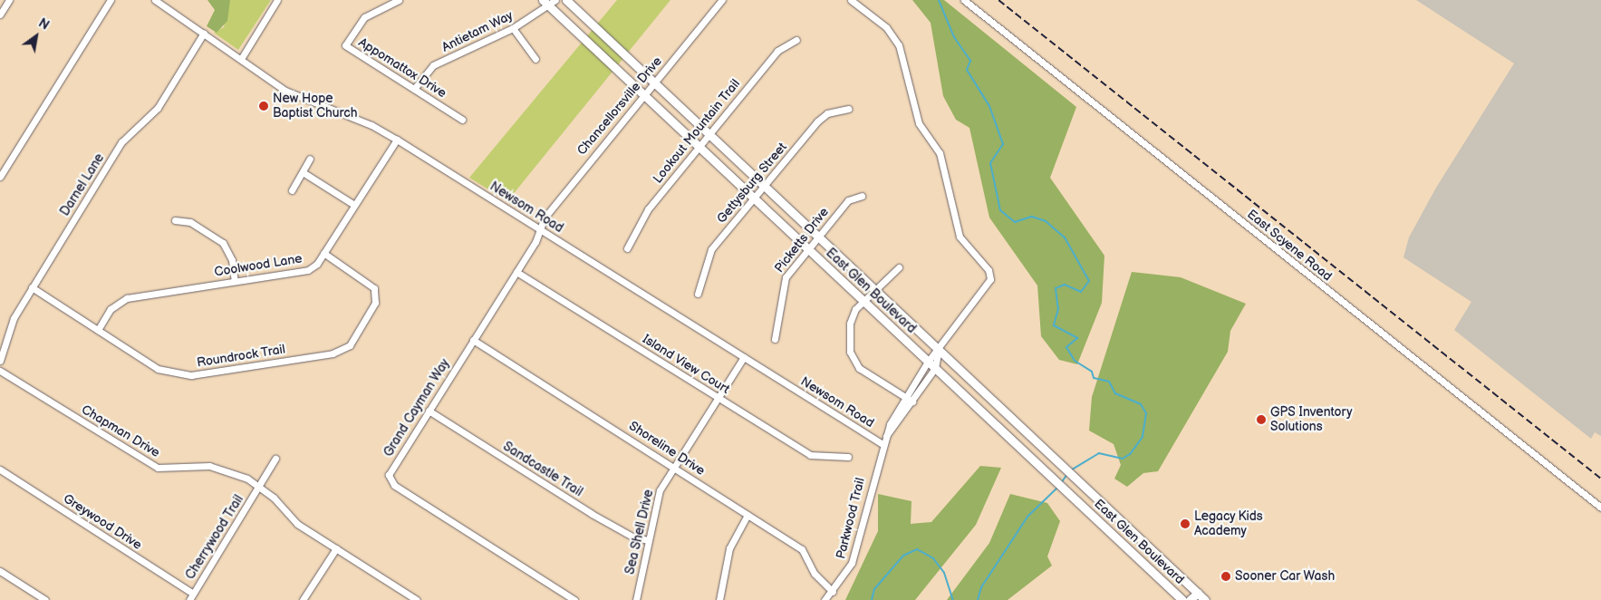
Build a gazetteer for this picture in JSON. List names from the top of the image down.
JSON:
{
  "streets": {
    "main road": ["East Glen Boulevard"],
    "street": [
      "Antietam Way",
      "Appomattox Drive",
      "Chancellorsville Drive",
      "Lookout Mountain Trail",
      "Gettysburg Street",
      "Darnel Lane",
      "Newsom Road",
      "Picketts Drive",
      "East Scyene Road",
      "Coolwood Lane",
      "Roundrock Trail",
      "Island View Court",
      "Grand Cayman Way",
      "Chapman Drive",
      "Shoreline Drive",
      "Sandcastle Trail",
      "Parkwood Trail",
      "Greywood Drive",
      "Sea Shell Drive",
      "Cherrywood Trail"
    ]
  },
  "crossings": [
    ["Antietam Way", "Appomattox Drive"],
    ["Antietam Way", "East Glen Boulevard"],
    ["Chancellorsville Drive", "Newsom Road"],
    ["Chancellorsville Drive", "East Glen Boulevard"],
    ["Chancellorsville Drive", "Grand Cayman Way"],
    ["Lookout Mountain Trail", "East Glen Boulevard"],
    ["Gettysburg Street", "East Glen Boulevard"],
    ["Darnel Lane", "Newsom Road"],
    ["Darnel Lane", "Roundrock Trail"],
    ["Newsom Road", "Coolwood Lane"],
    ["Newsom Road", "Grand Cayman Way"],
    ["Newsom Road", "Parkwood Trail"],
    ["Newsom Road", "Sea Shell Drive"],
    ["Picketts Drive", "East Glen Boulevard"],
    ["Coolwood Lane", "Roundrock Trail"],
    ["East Glen Boulevard", "Parkwood Trail"],
    ["Island View Court", "Grand Cayman Way"],
    ["Island View Court", "Sea Shell Drive"],
    ["Grand Cayman Way", "Shoreline Drive"],
    ["Grand Cayman Way", "Sandcastle Trail"],
    ["Chapman Drive", "Cherrywood Trail"],
    ["Shoreline Drive", "Parkwood Trail"],
    ["Shoreline Drive", "Sea Shell Drive"],
    ["Sandcastle Trail", "Sea Shell Drive"],
    ["Greywood Drive", "Cherrywood Trail"]
  ],
  "places": [
    "New Hope Baptist Church",
    "GPS Inventory Solutions",
    "Legacy Kids Academy",
    "Sooner Car Wash"
  ],
  "north": "top right"
}
